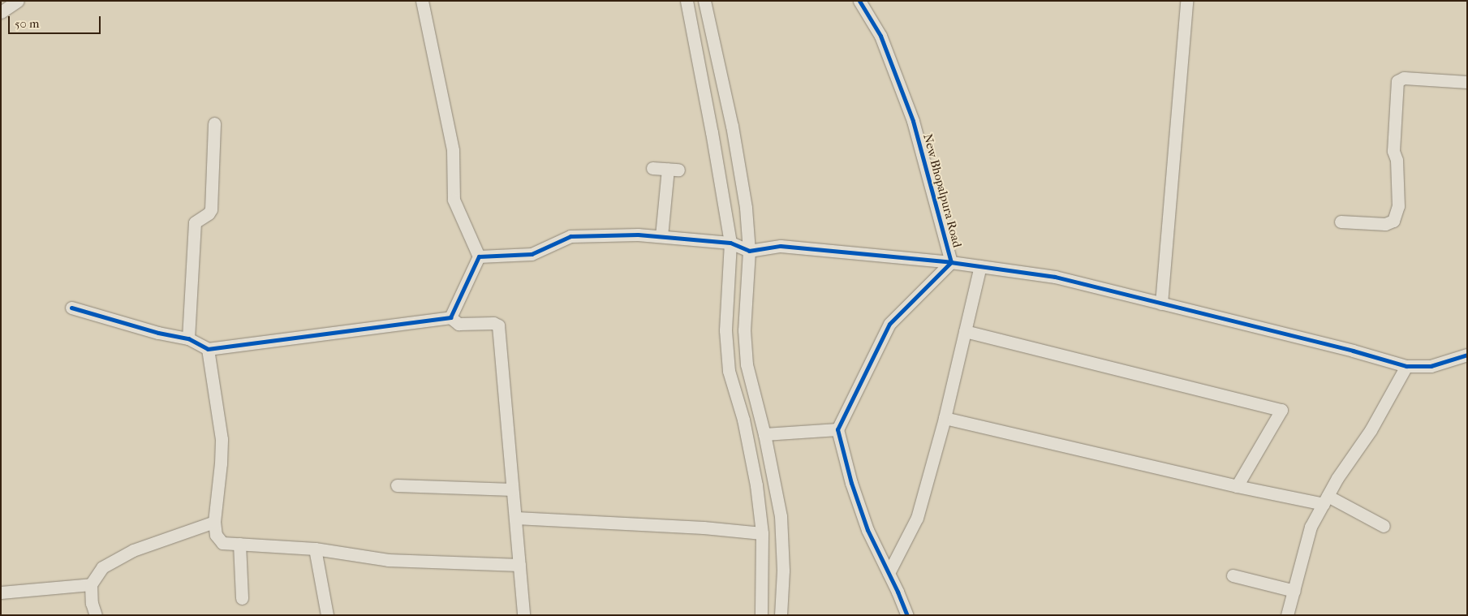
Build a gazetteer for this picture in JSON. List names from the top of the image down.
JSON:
{
  "streets": {
    "street": ["New Bhopalpura Road"]
  },
  "scale_bar": "50 m"
}
